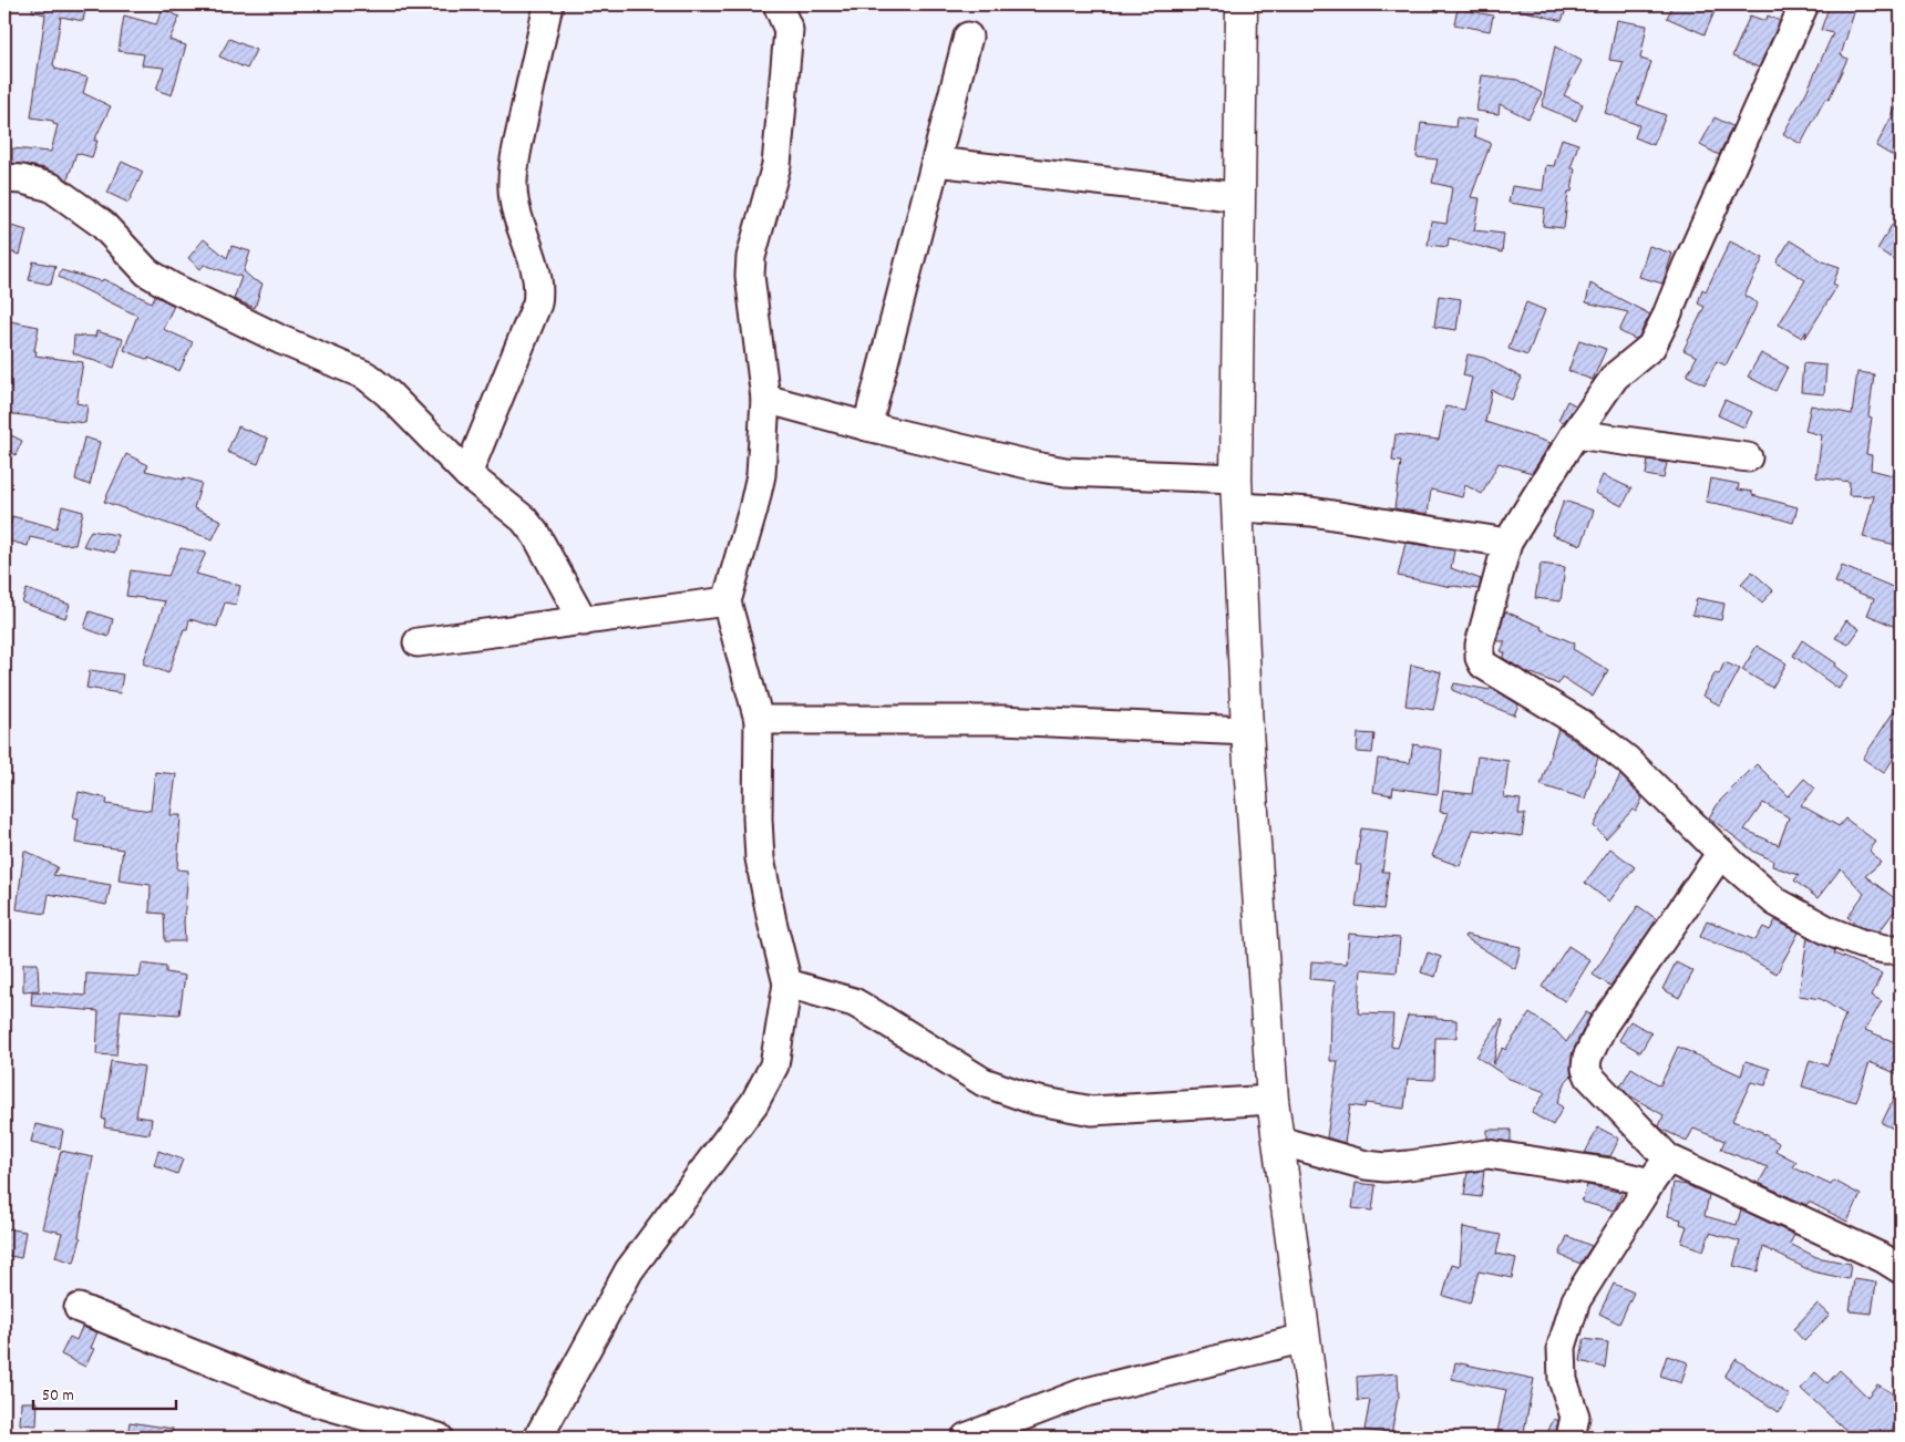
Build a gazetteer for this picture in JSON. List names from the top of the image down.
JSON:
{
  "scale_bar": "50 m"
}
